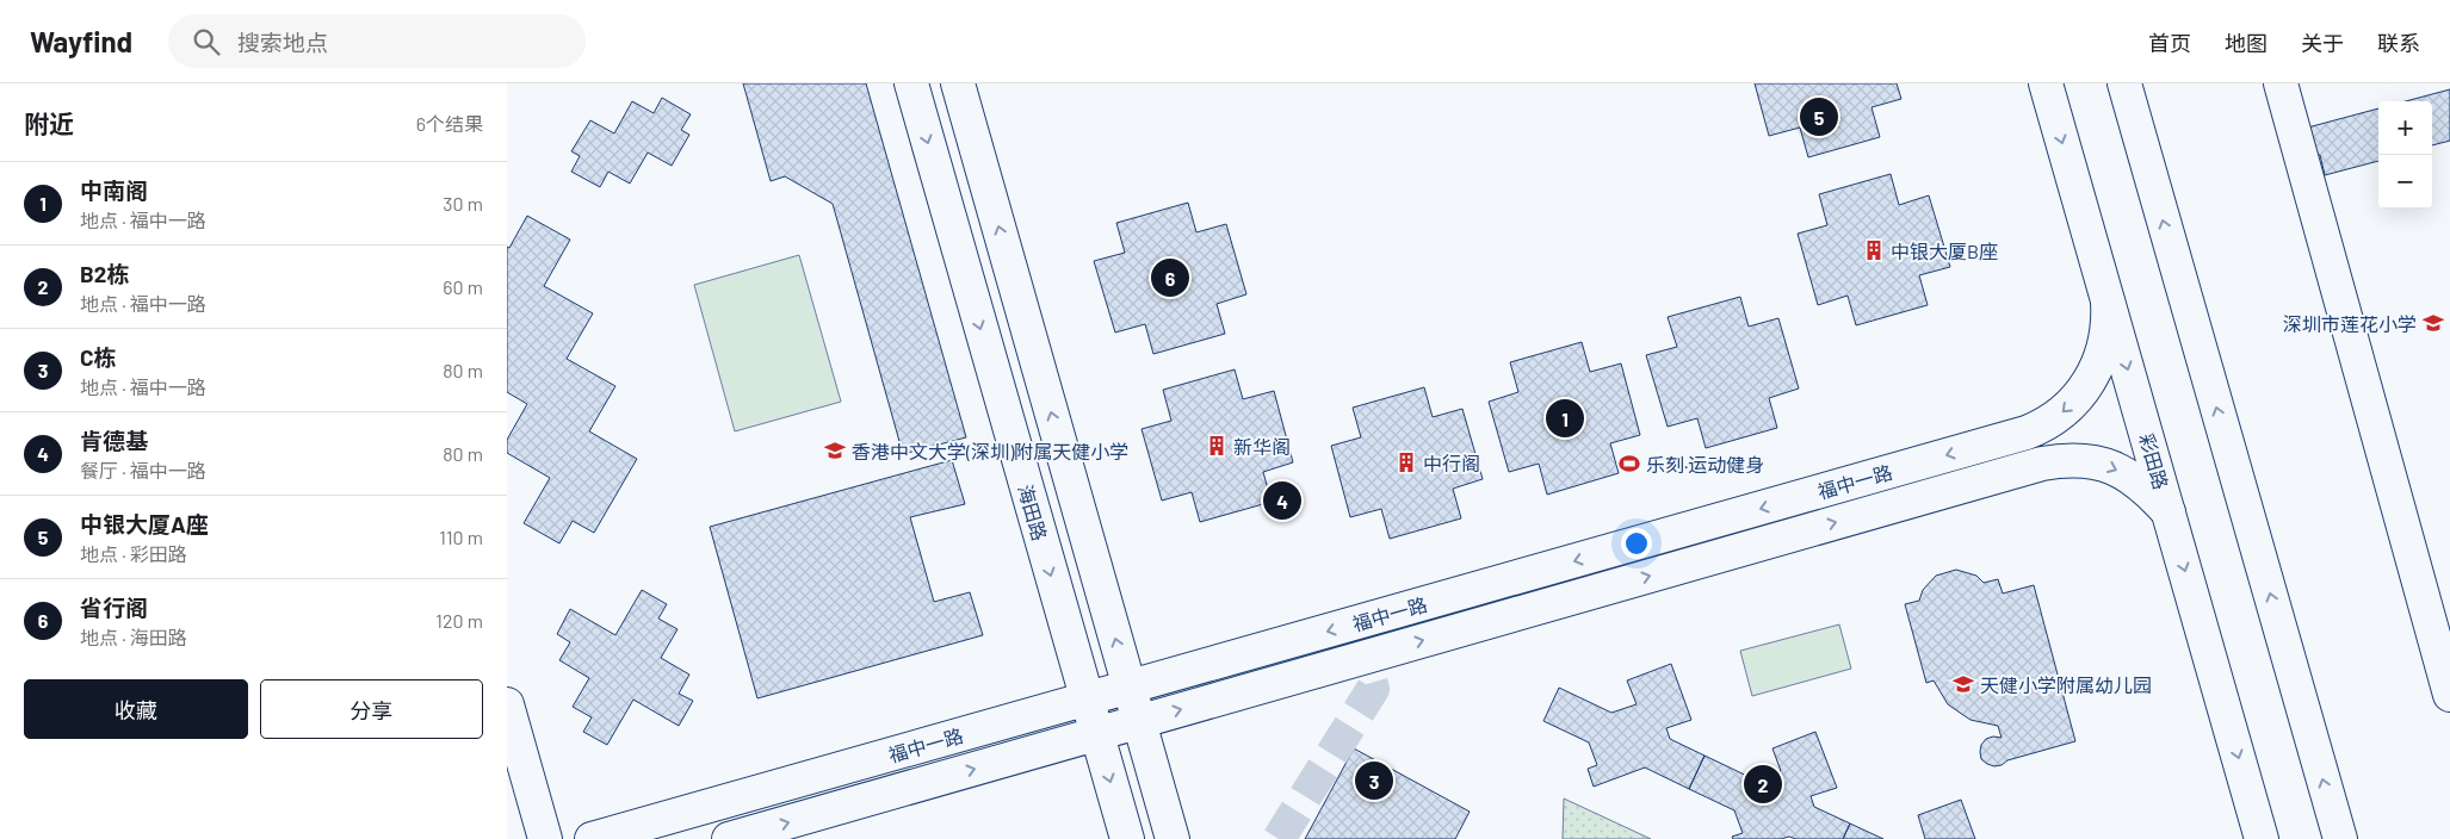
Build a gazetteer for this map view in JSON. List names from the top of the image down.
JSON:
{
  "streets": {
    "street": ["彩田路", "福中一路", "海田路"]
  },
  "crossings": [
    ["彩田路", "福中一路"],
    ["福中一路", "海田路"]
  ],
  "places": {
    "building": ["中银大厦B座", "新华阁", "中行阁"],
    "school or university": ["深圳市莲花小学", "香港中文大学(深圳)附属天健小学", "天健小学附属幼儿园"],
    "sports": ["乐刻·运动健身"]
  },
  "page": {
    "header": "Wayfind",
    "search": "搜索地点",
    "nav": [
      "首页",
      "地图",
      "关于",
      "联系"
    ],
    "heading": ["附近", "6个结果"],
    "pins": [
      "5",
      "6",
      "1",
      "4",
      "3",
      "2"
    ],
    "map_buttons": ["+", "−"],
    "list": [
      {
        "mark": "1",
        "name": "中南阁",
        "note": "地点 · 福中一路",
        "value": "30 m"
      },
      {
        "mark": "2",
        "name": "B2栋",
        "note": "地点 · 福中一路",
        "value": "60 m"
      },
      {
        "mark": "3",
        "name": "C栋",
        "note": "地点 · 福中一路",
        "value": "80 m"
      },
      {
        "mark": "4",
        "name": "肯德基",
        "note": "餐厅 · 福中一路",
        "value": "80 m"
      },
      {
        "mark": "5",
        "name": "中银大厦A座",
        "note": "地点 · 彩田路",
        "value": "110 m"
      },
      {
        "mark": "6",
        "name": "省行阁",
        "note": "地点 · 海田路",
        "value": "120 m"
      }
    ],
    "buttons": ["收藏", "分享"]
  }
}
